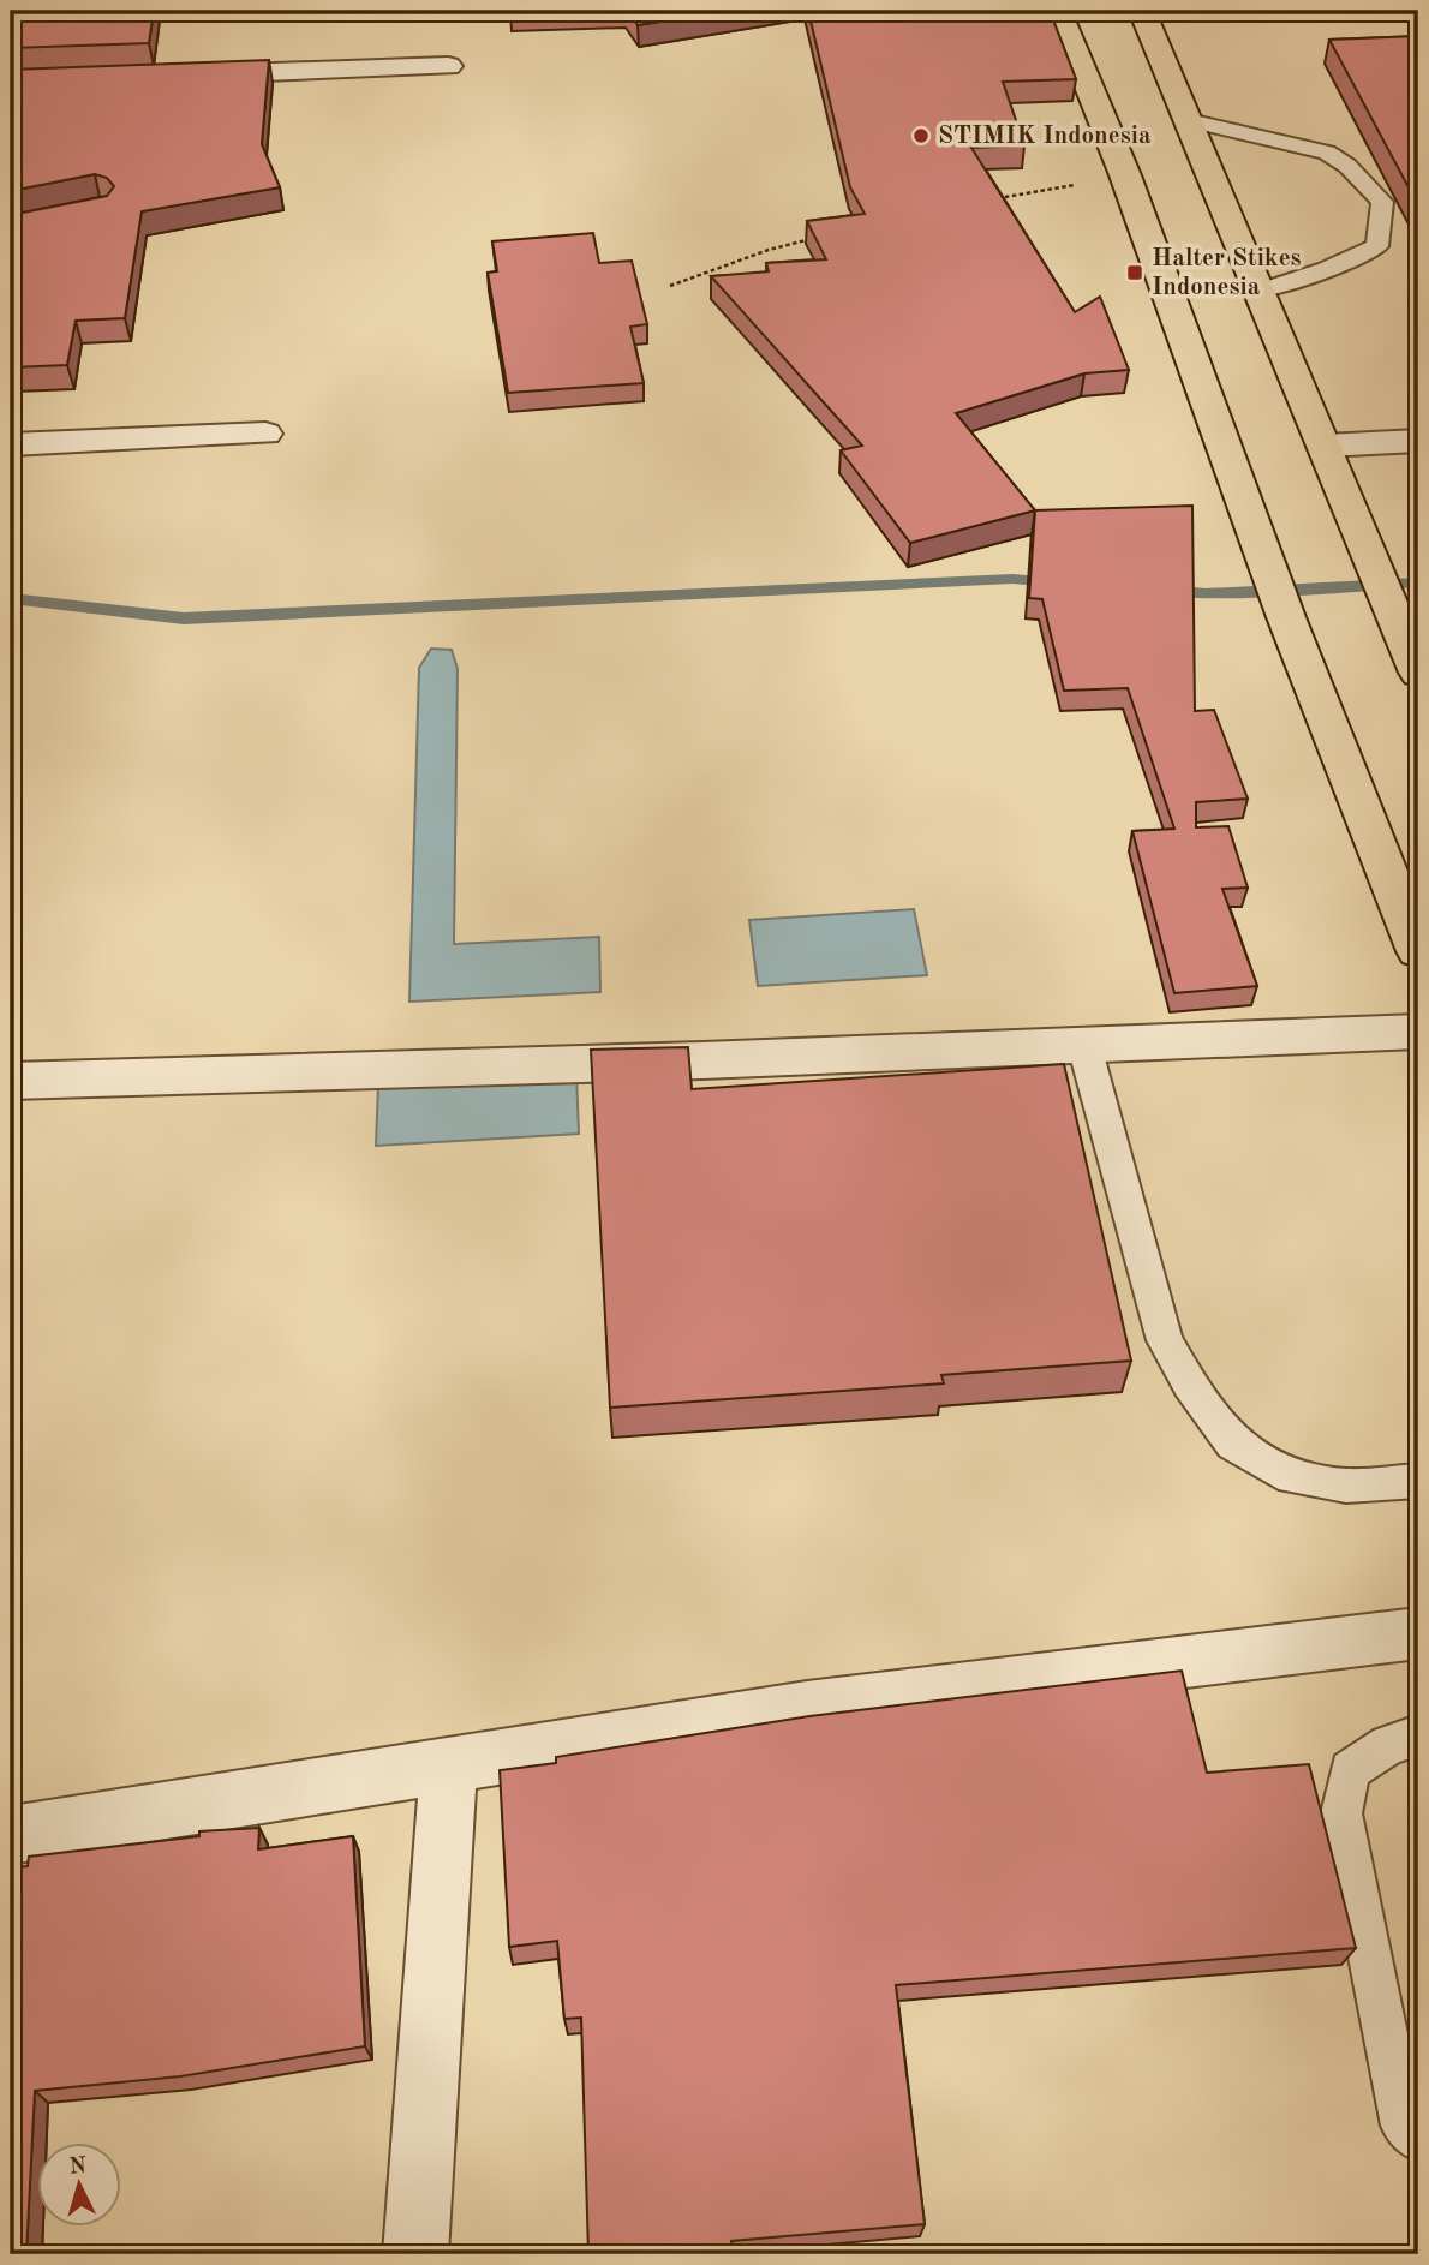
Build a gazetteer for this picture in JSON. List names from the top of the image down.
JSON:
{
  "places": {
    "other": ["STIMIK Indonesia"],
    "transit": ["Halter Stikes Indonesia"]
  },
  "north": "top"
}
